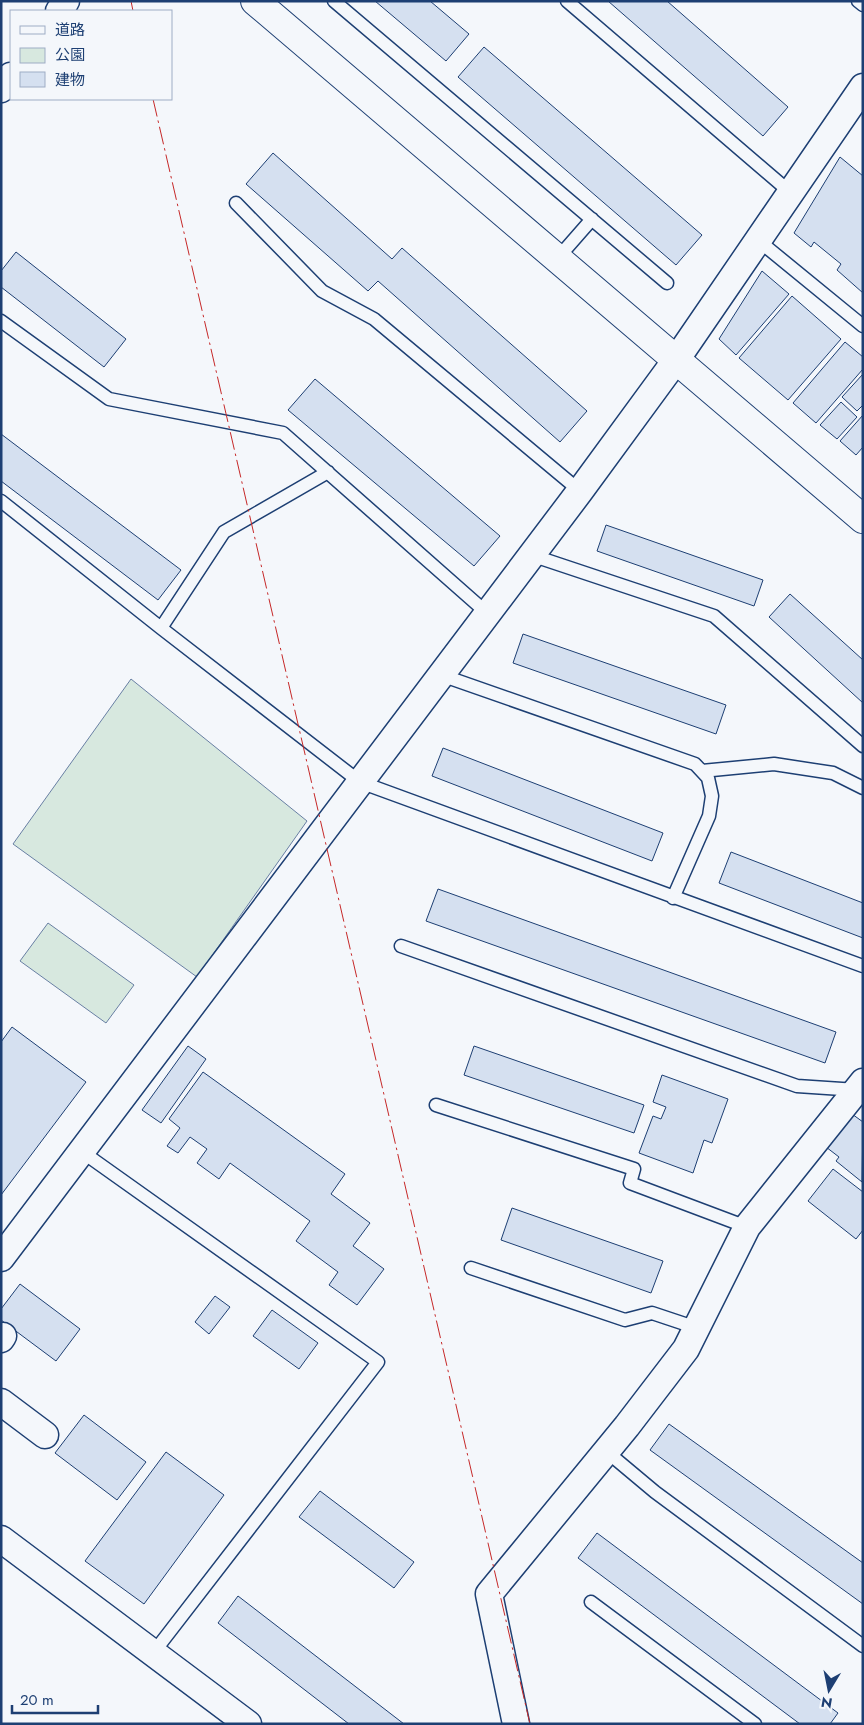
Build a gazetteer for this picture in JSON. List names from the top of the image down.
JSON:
{
  "legend": ["道路", "公園", "建物"],
  "scale_bar": "20 m",
  "north": "bottom"
}
